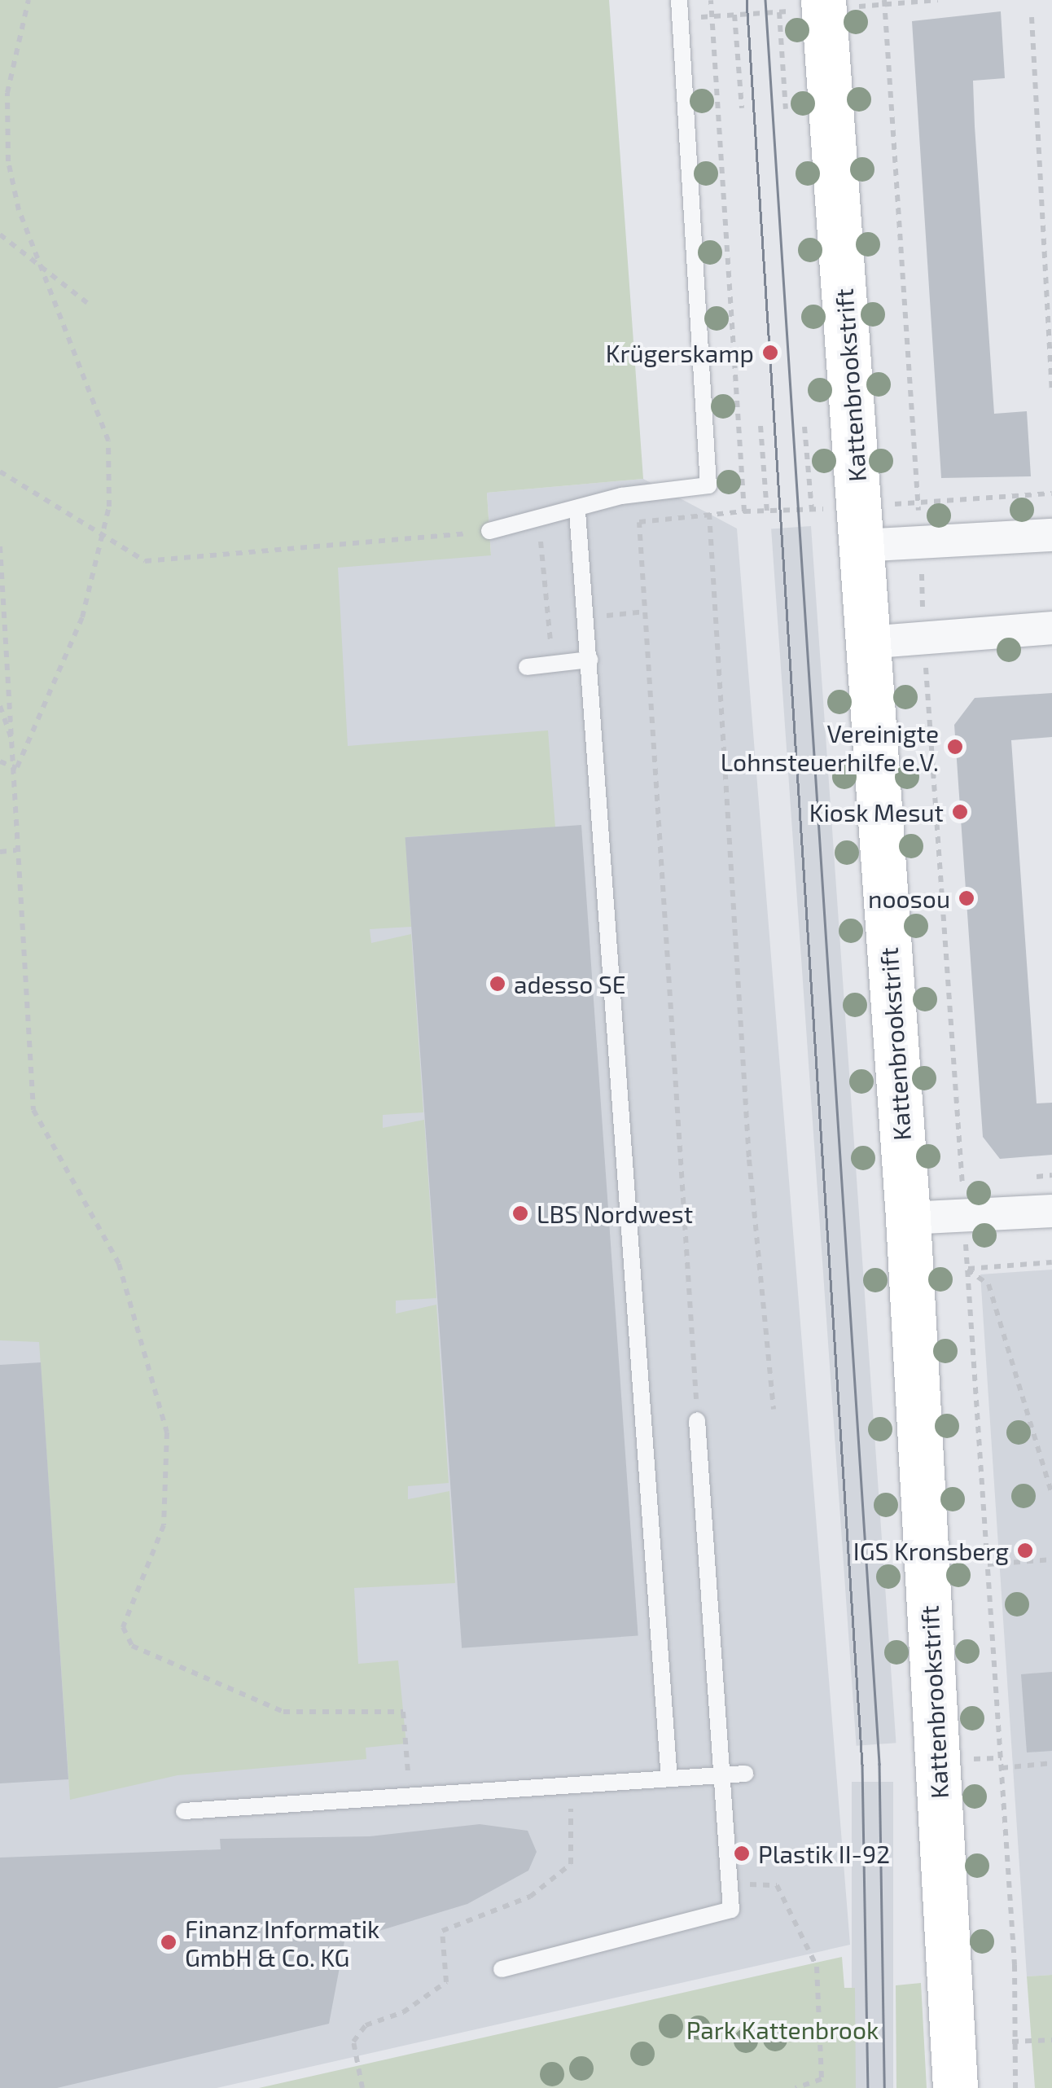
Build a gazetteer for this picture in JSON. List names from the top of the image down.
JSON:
{
  "streets": {
    "main road": ["Kattenbrookstrift"]
  },
  "parks": ["Park Kattenbrook"],
  "places": [
    "Krügerskamp",
    "Vereinigte Lohnsteuerhilfe e.V.",
    "Kiosk Mesut",
    "noosou",
    "adesso SE",
    "LBS Nordwest",
    "IGS Kronsberg",
    "Plastik II-92",
    "Finanz Informatik GmbH & Co. KG"
  ]
}
